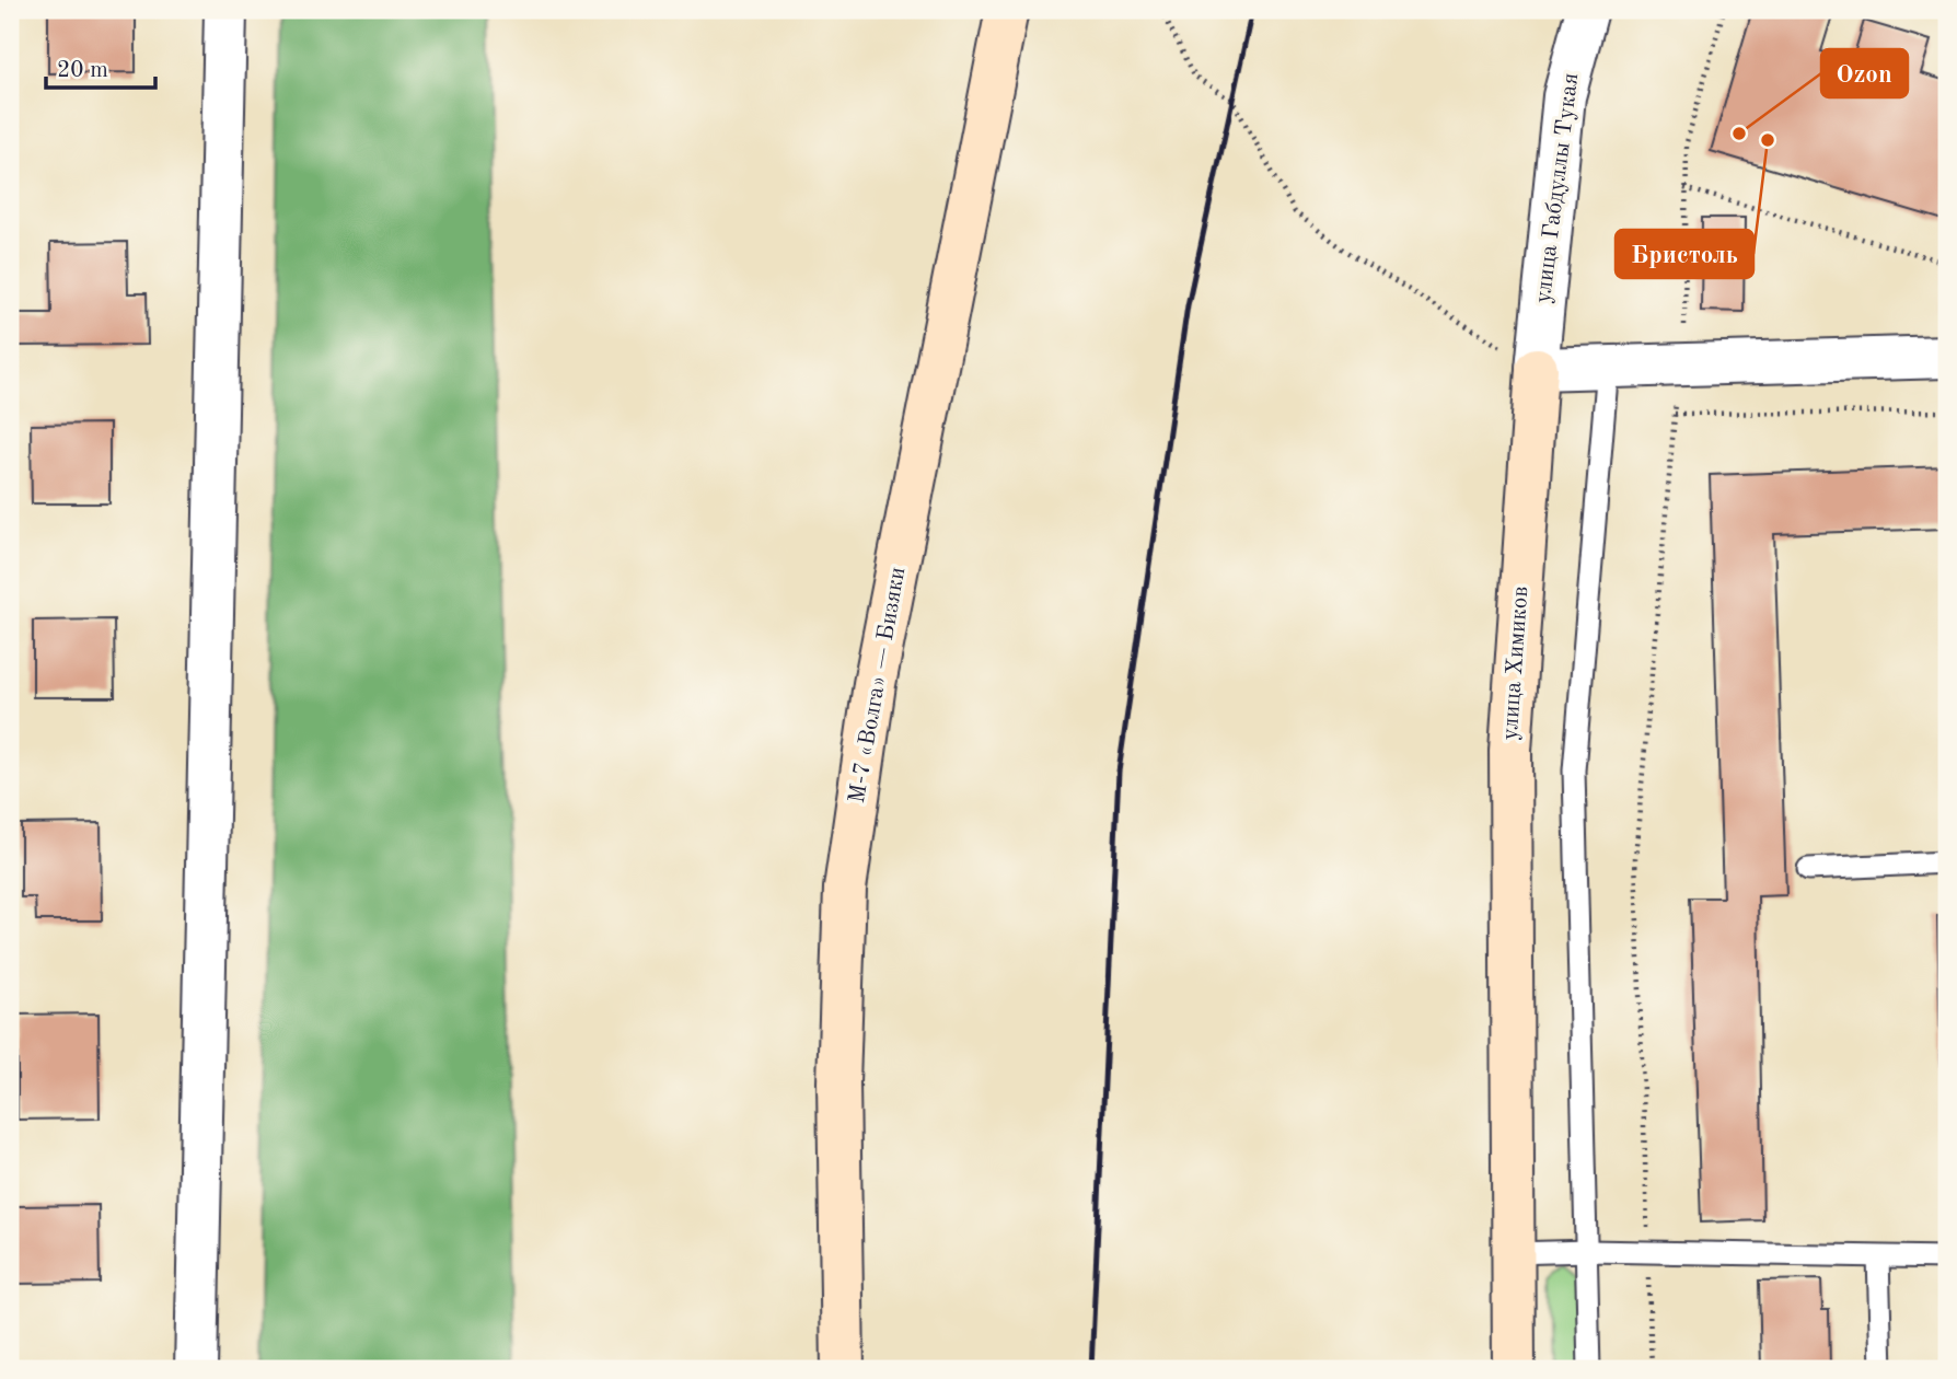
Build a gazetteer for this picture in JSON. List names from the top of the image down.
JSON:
{
  "streets": {
    "main road": ["улица Химиков", "М-7 «Волга» — Бизяки"],
    "street": ["улица Габдуллы Тукая"]
  },
  "crossings": [
    ["улица Габдуллы Тукая", "улица Химиков"]
  ],
  "places": ["Ozon", "Бристоль"],
  "scale_bar": "20 m"
}
